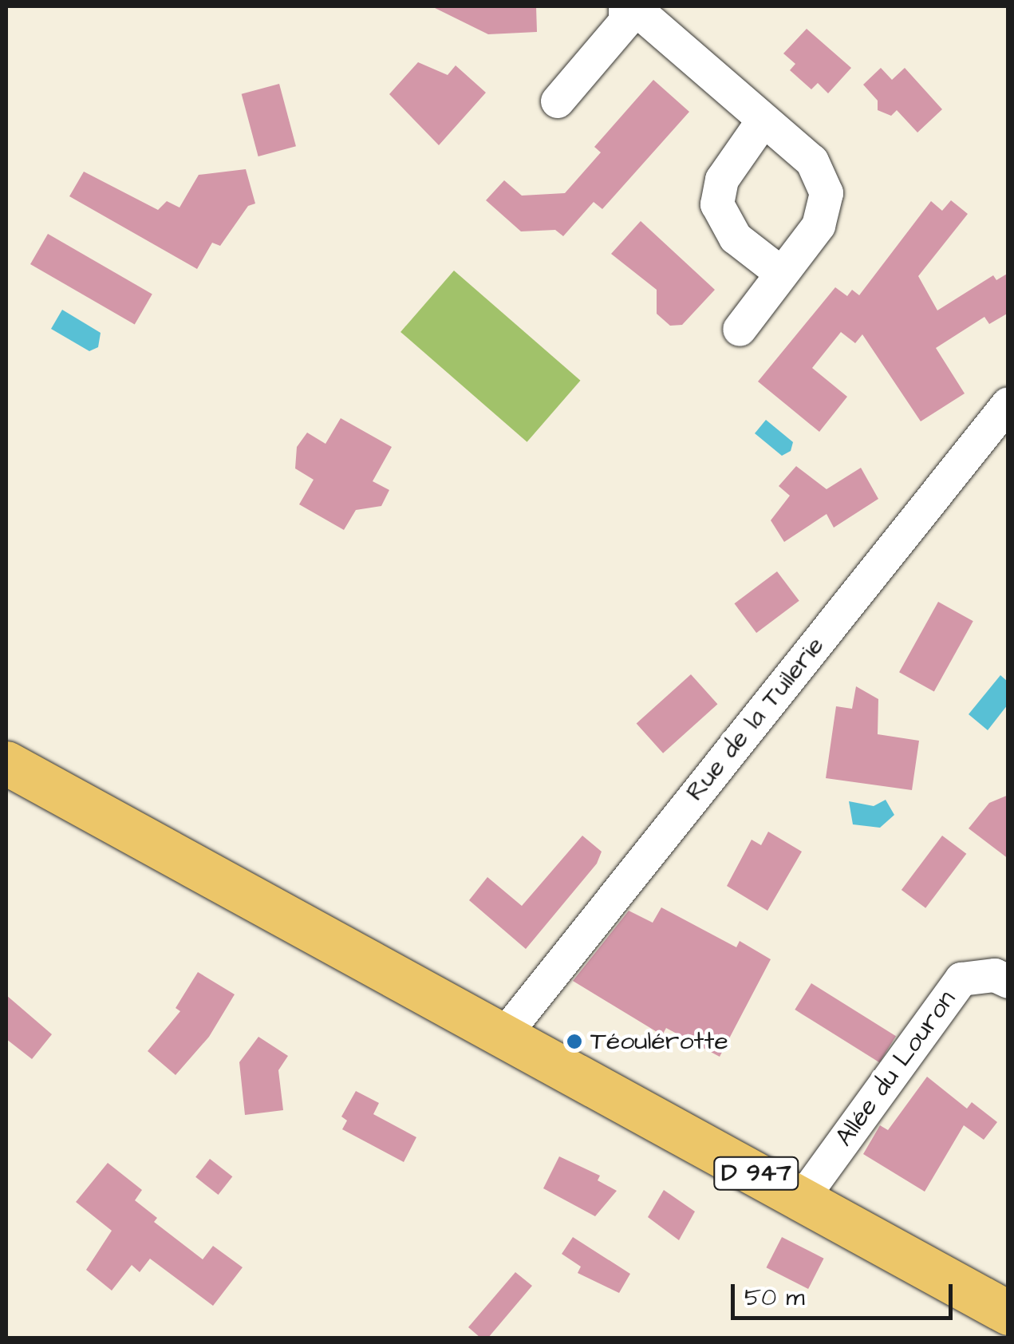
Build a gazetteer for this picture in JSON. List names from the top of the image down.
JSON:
{
  "streets": {
    "main road": ["D 947"],
    "street": ["Rue de la Tuilerie", "Allée du Louron"]
  },
  "crossings": [
    ["Rue de la Tuilerie", "D 947"],
    ["Allée du Louron", "D 947"]
  ],
  "places": ["Téoulérotte"],
  "scale_bar": "50 m"
}
